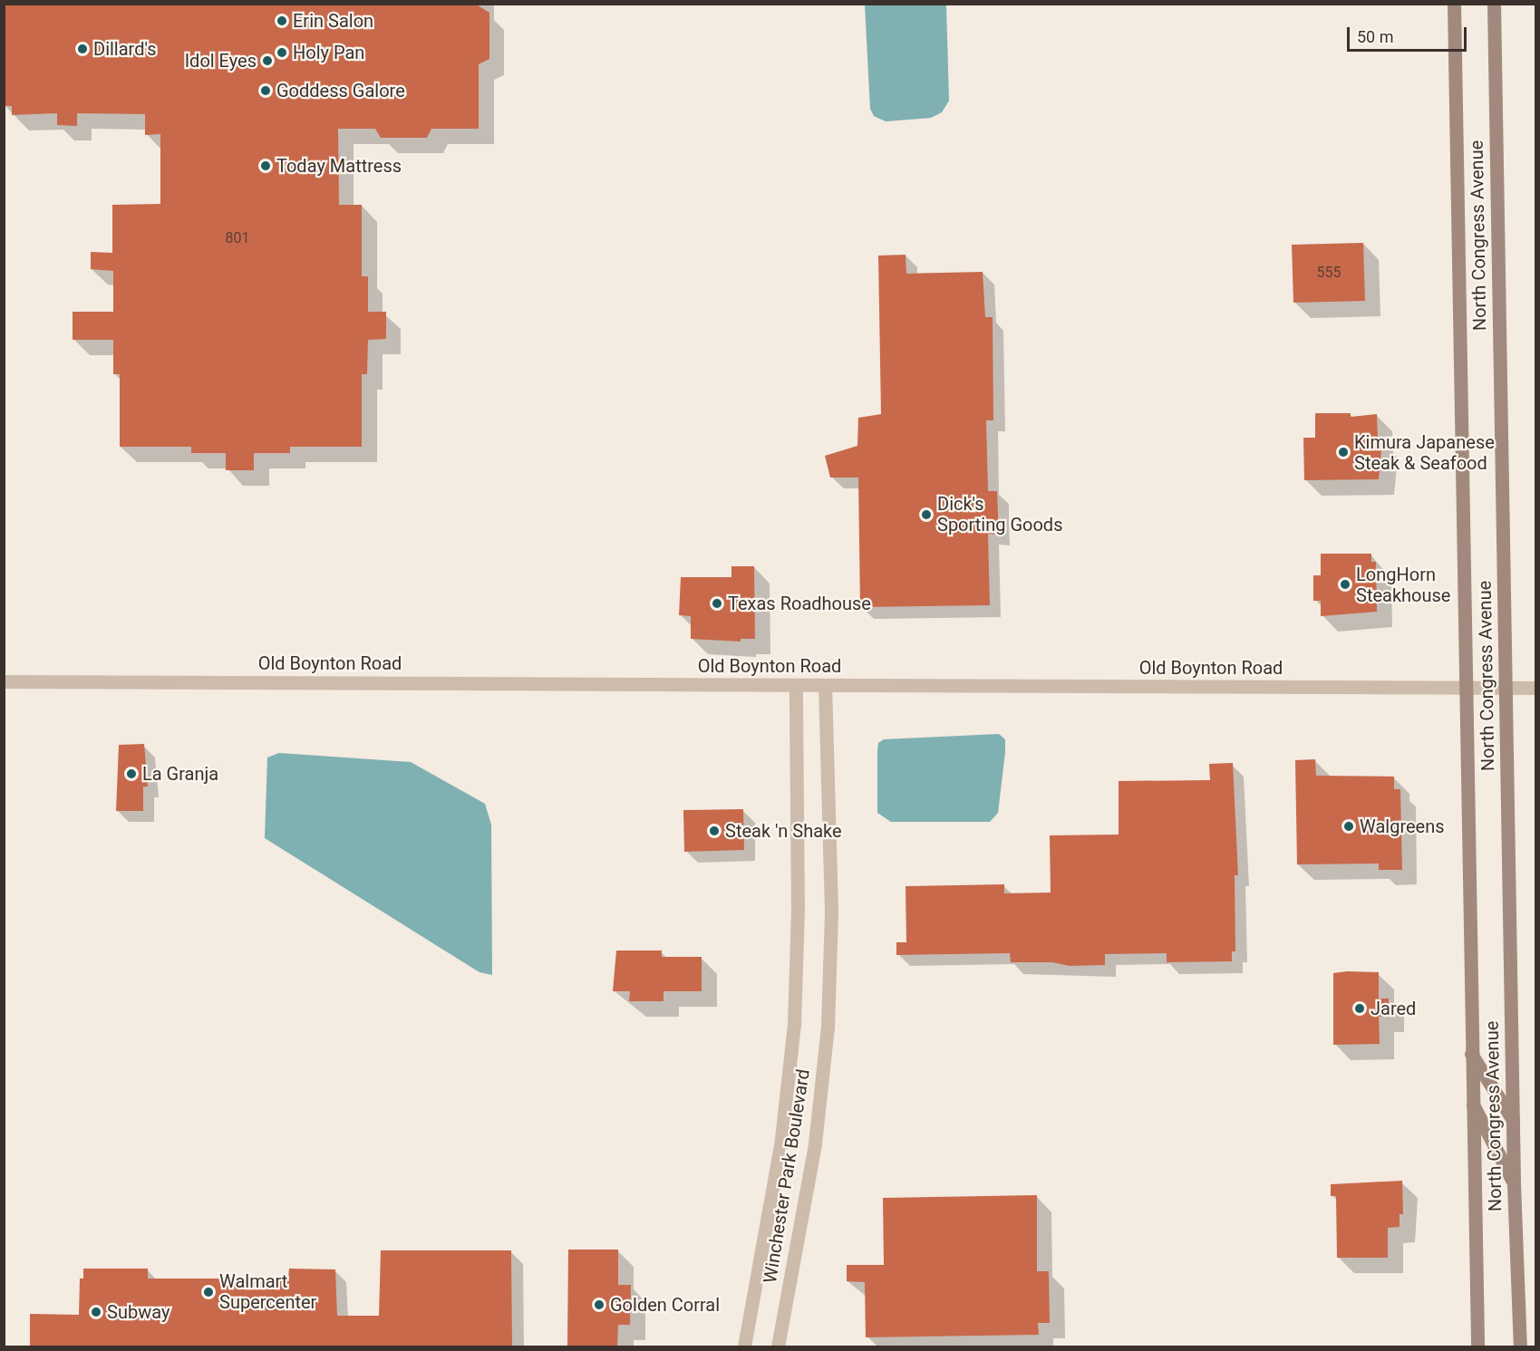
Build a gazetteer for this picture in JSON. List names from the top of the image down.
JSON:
{
  "streets": {
    "main road": ["North Congress Avenue"],
    "street": ["Old Boynton Road", "Winchester Park Boulevard"]
  },
  "crossings": [
    ["North Congress Avenue", "Old Boynton Road"],
    ["Old Boynton Road", "Winchester Park Boulevard"]
  ],
  "places": [
    "Erin Salon",
    "Dillard's",
    "Holy Pan",
    "Idol Eyes",
    "Goddess Galore",
    "Today Mattress",
    "Kimura Japanese Steak & Seafood",
    "Dick's Sporting Goods",
    "LongHorn Steakhouse",
    "Texas Roadhouse",
    "La Granja",
    "Walgreens",
    "Steak 'n Shake",
    "Jared",
    "Walmart Supercenter",
    "Golden Corral",
    "Subway"
  ],
  "house_numbers": ["801", "555"],
  "scale_bar": "50 m"
}
